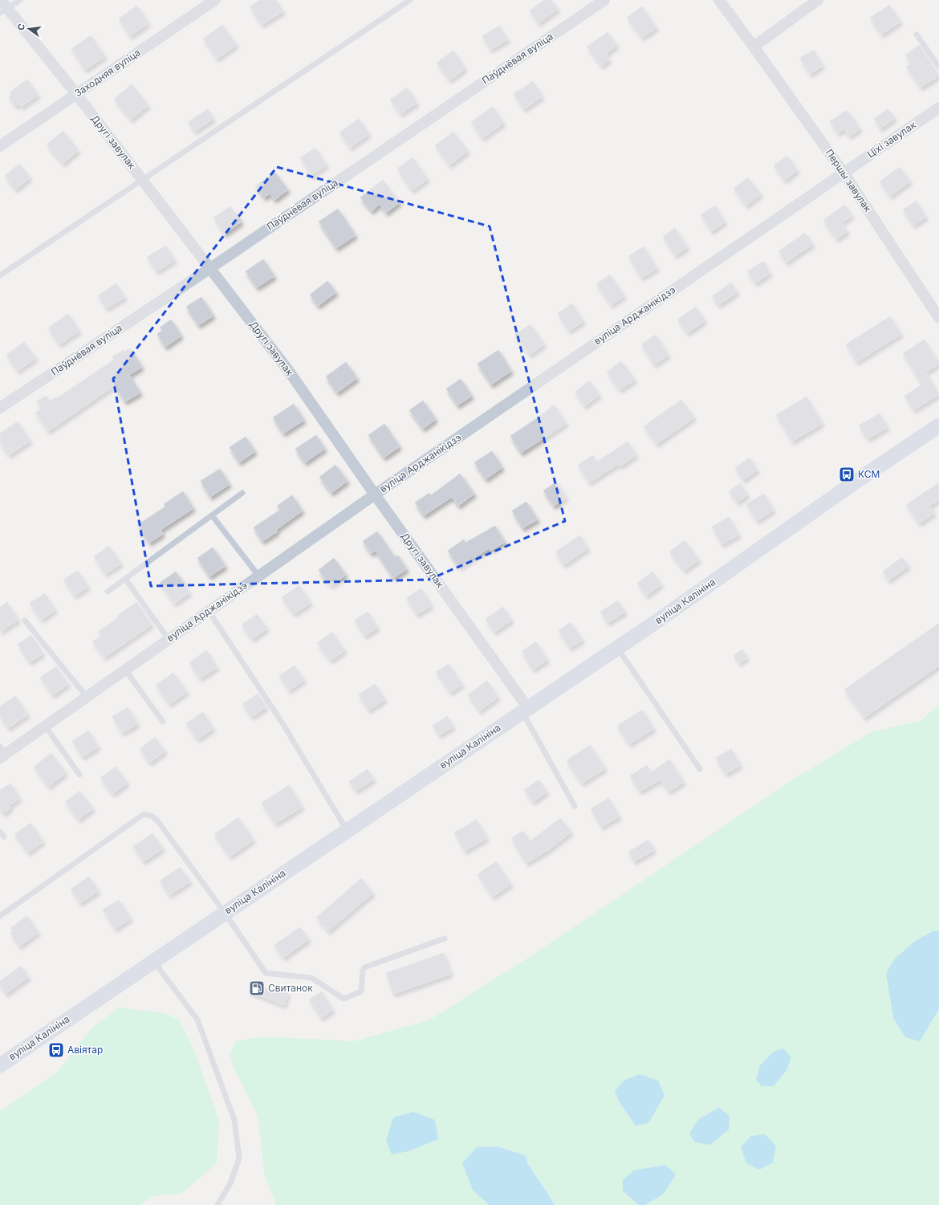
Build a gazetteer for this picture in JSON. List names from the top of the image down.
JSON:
{
  "streets": {
    "street": [
      "Паўднёвая вуліца",
      "Заходняя вуліца",
      "Ціхі завулак",
      "Другі завулак",
      "Першы завулак",
      "вуліца Арджанікідзэ",
      "вуліца Калініна"
    ]
  },
  "crossings": [
    ["Паўднёвая вуліца", "Другі завулак"],
    ["Заходняя вуліца", "Другі завулак"],
    ["Ціхі завулак", "Першы завулак"],
    ["Ціхі завулак", "вуліца Арджанікідзэ"],
    ["Другі завулак", "вуліца Арджанікідзэ"],
    ["Другі завулак", "вуліца Калініна"],
    ["Першы завулак", "вуліца Арджанікідзэ"]
  ],
  "places": {
    "bus stop": ["КСМ", "Авіятар"],
    "fuel station": ["Свитанок"]
  },
  "north": "left"
}
